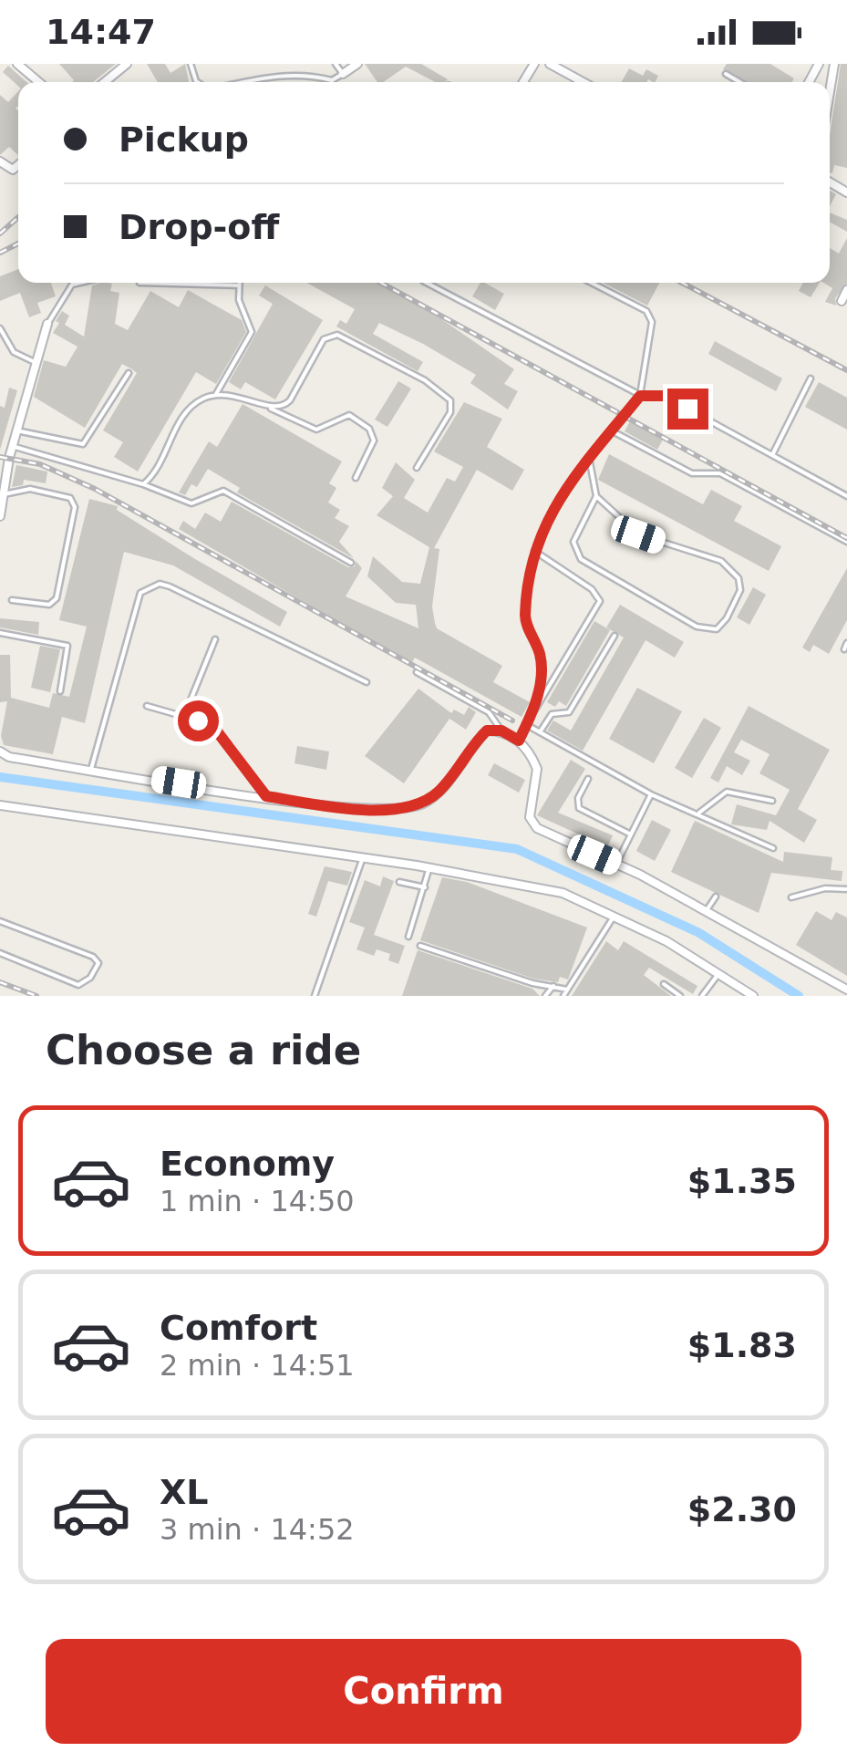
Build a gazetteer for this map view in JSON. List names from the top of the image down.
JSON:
{
  "page": {
    "status": "14:47",
    "banner": ["Pickup", "Drop-off"],
    "heading": "Choose a ride",
    "list": [
      {
        "name": "Economy",
        "note": "1 min · 14:50",
        "value": "$1.35"
      },
      {
        "name": "Comfort",
        "note": "2 min · 14:51",
        "value": "$1.83"
      },
      {
        "name": "XL",
        "note": "3 min · 14:52",
        "value": "$2.30"
      }
    ],
    "buttons": "Confirm"
  }
}
